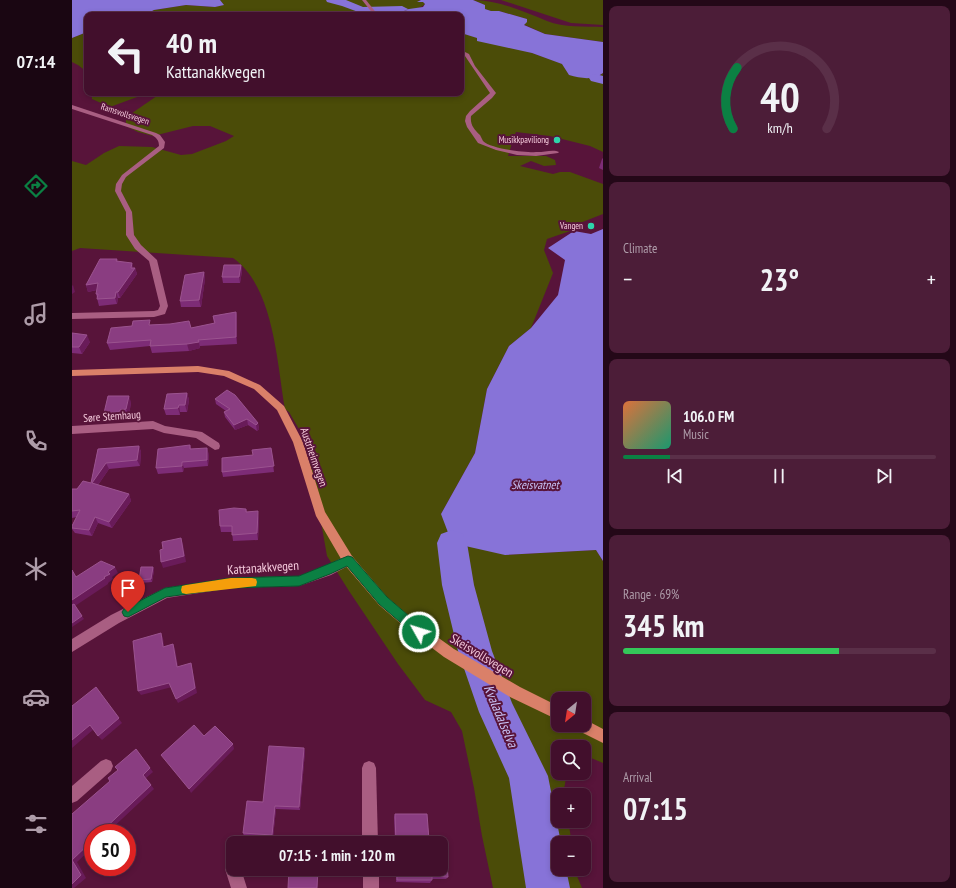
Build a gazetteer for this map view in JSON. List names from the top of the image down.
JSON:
{
  "streets": {
    "main road": ["Austrheimvegen", "Skeisvollsvegen"],
    "street": ["Ramsvollsvegen", "Søre Stemhaug", "Kattanakkvegen"]
  },
  "crossings": [
    ["Austrheimvegen", "Kattanakkvegen"],
    ["Austrheimvegen", "Skeisvollsvegen"],
    ["Kattanakkvegen", "Skeisvollsvegen"]
  ],
  "water": ["Skeisvatnet", "Kvaladalselva"],
  "places": ["Musikkpaviliong", "Vangen"],
  "north": "bottom left",
  "page": {
    "tabs": "07:14",
    "turn": ["40 m", "Kattanakkvegen"],
    "tile": [
      "Climate",
      ["Range · 69%", "345 km"],
      ["Arrival", "07:15"]
    ],
    "heat": ["−", "23°", "+"],
    "song": ["106.0 FM", "Music"],
    "map_buttons": ["+", "−"],
    "limit": "50",
    "trip": "07:15 · 1 min · 120 m",
    "gauge": ["40", "km/h"]
  }
}
